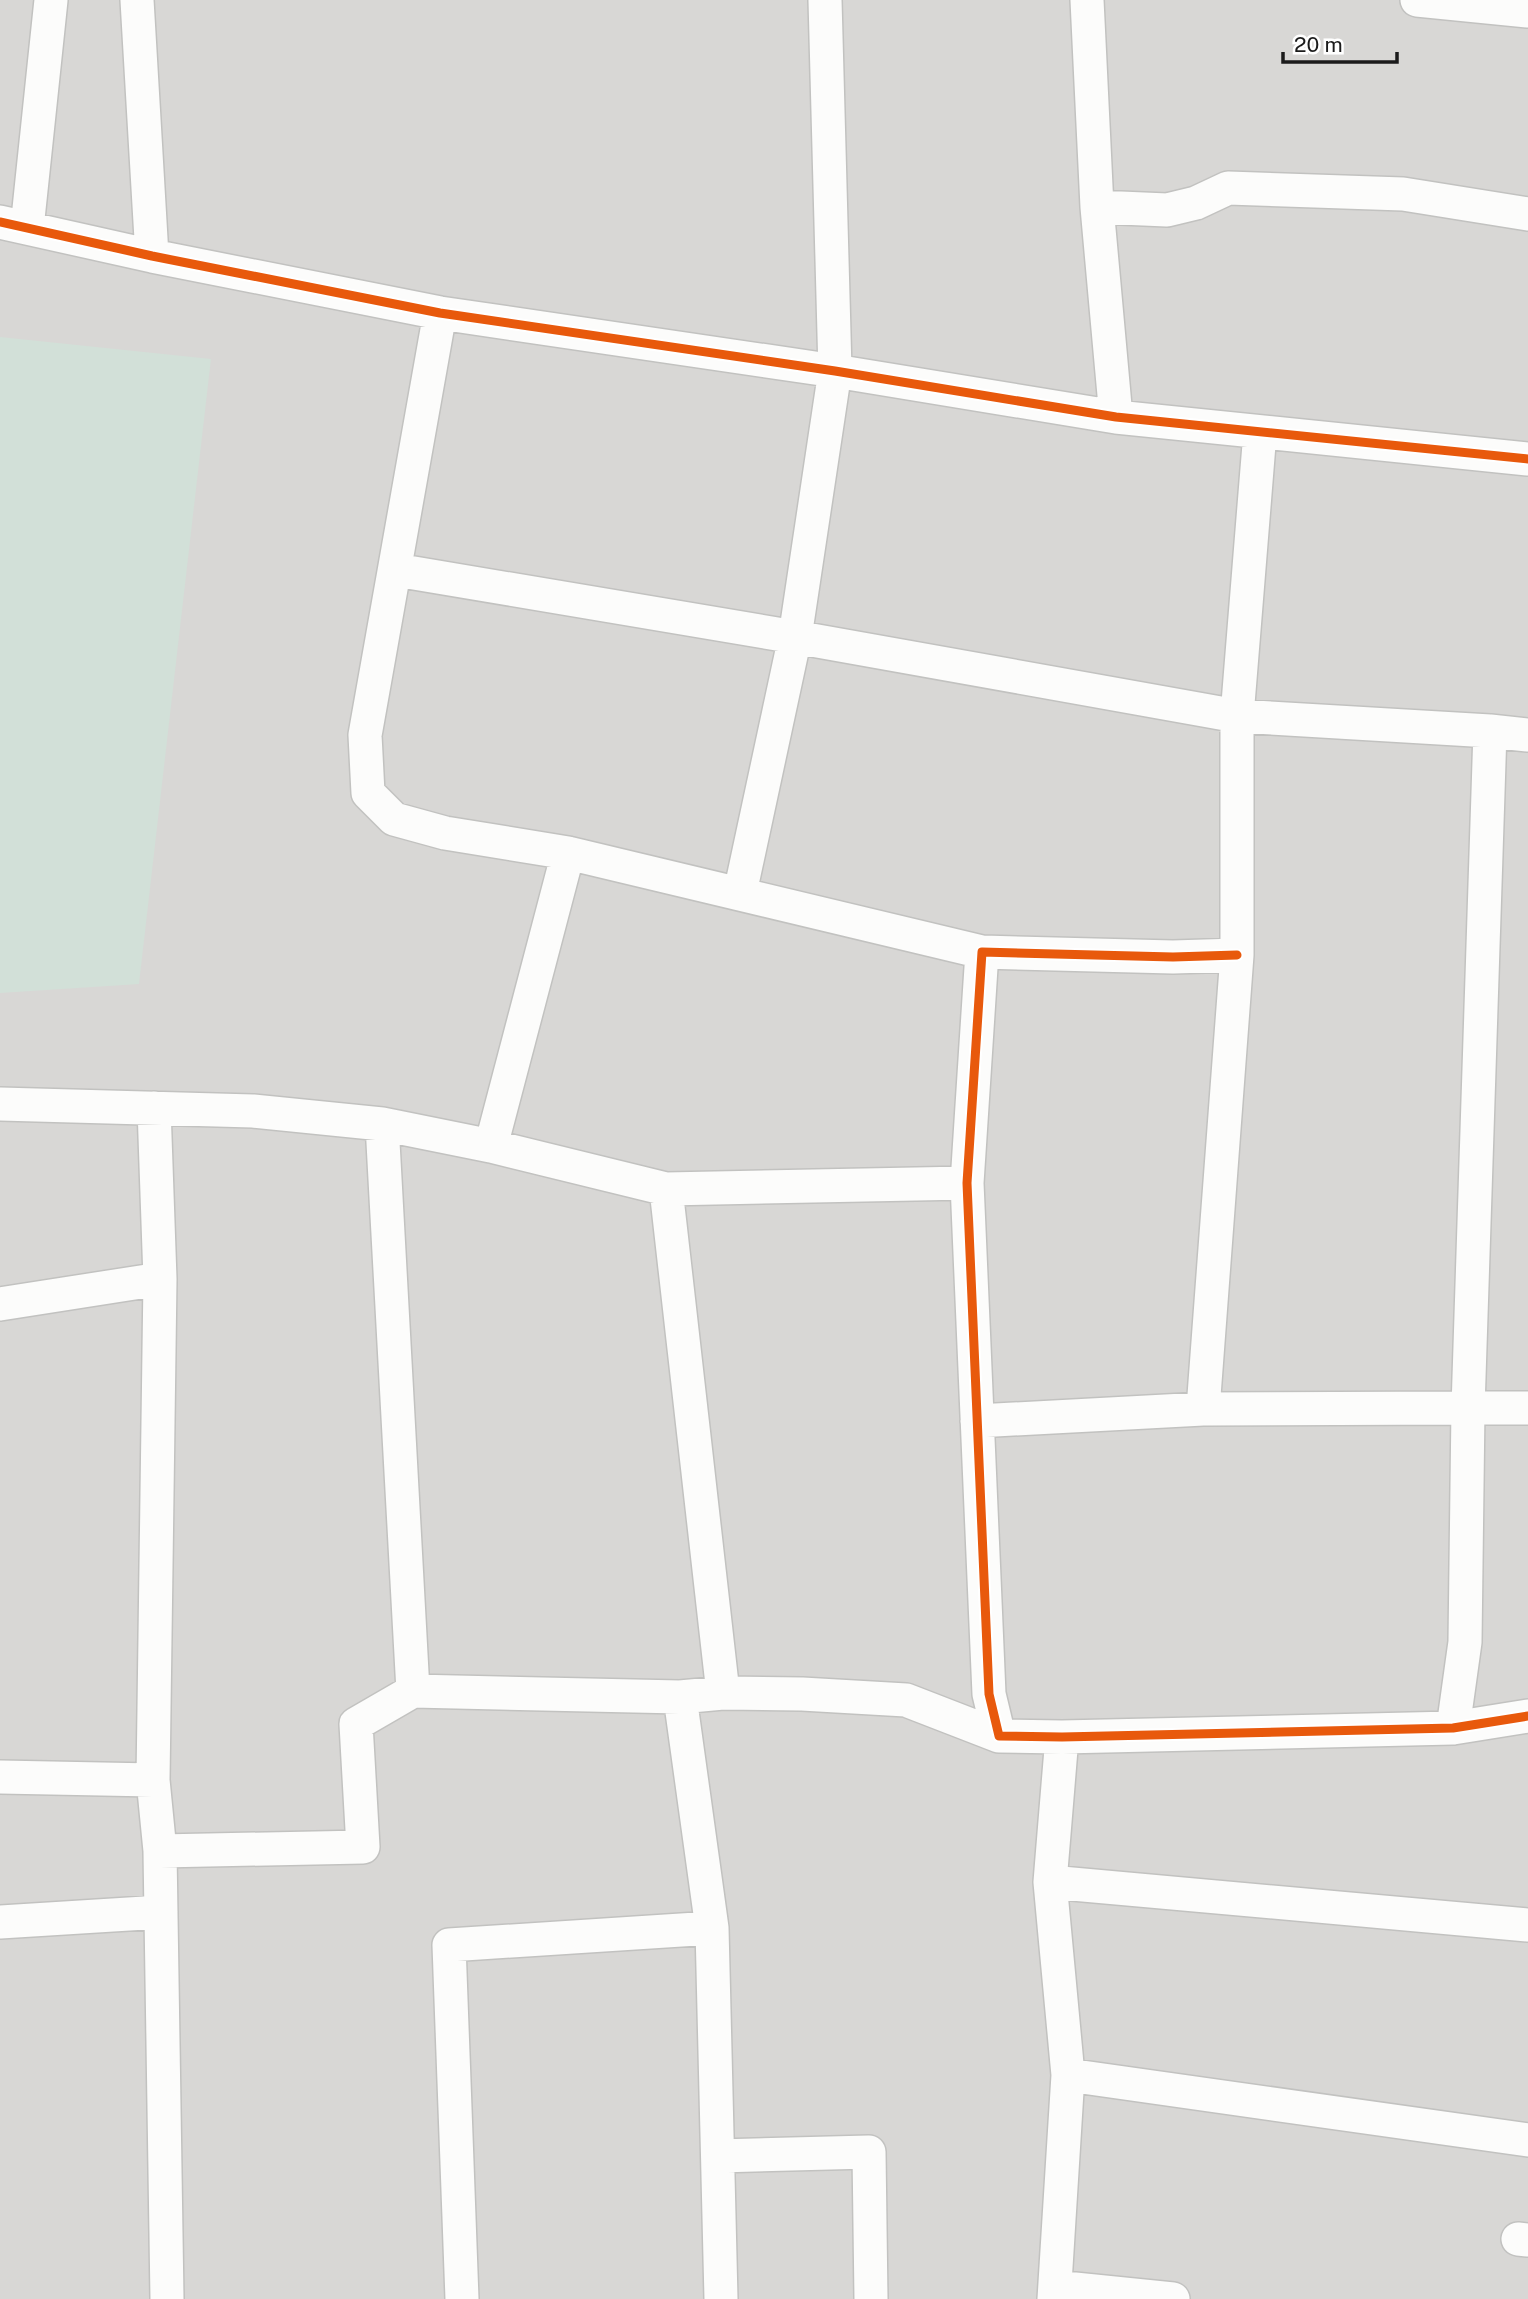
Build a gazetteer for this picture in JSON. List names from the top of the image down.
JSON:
{
  "scale_bar": "20 m"
}
